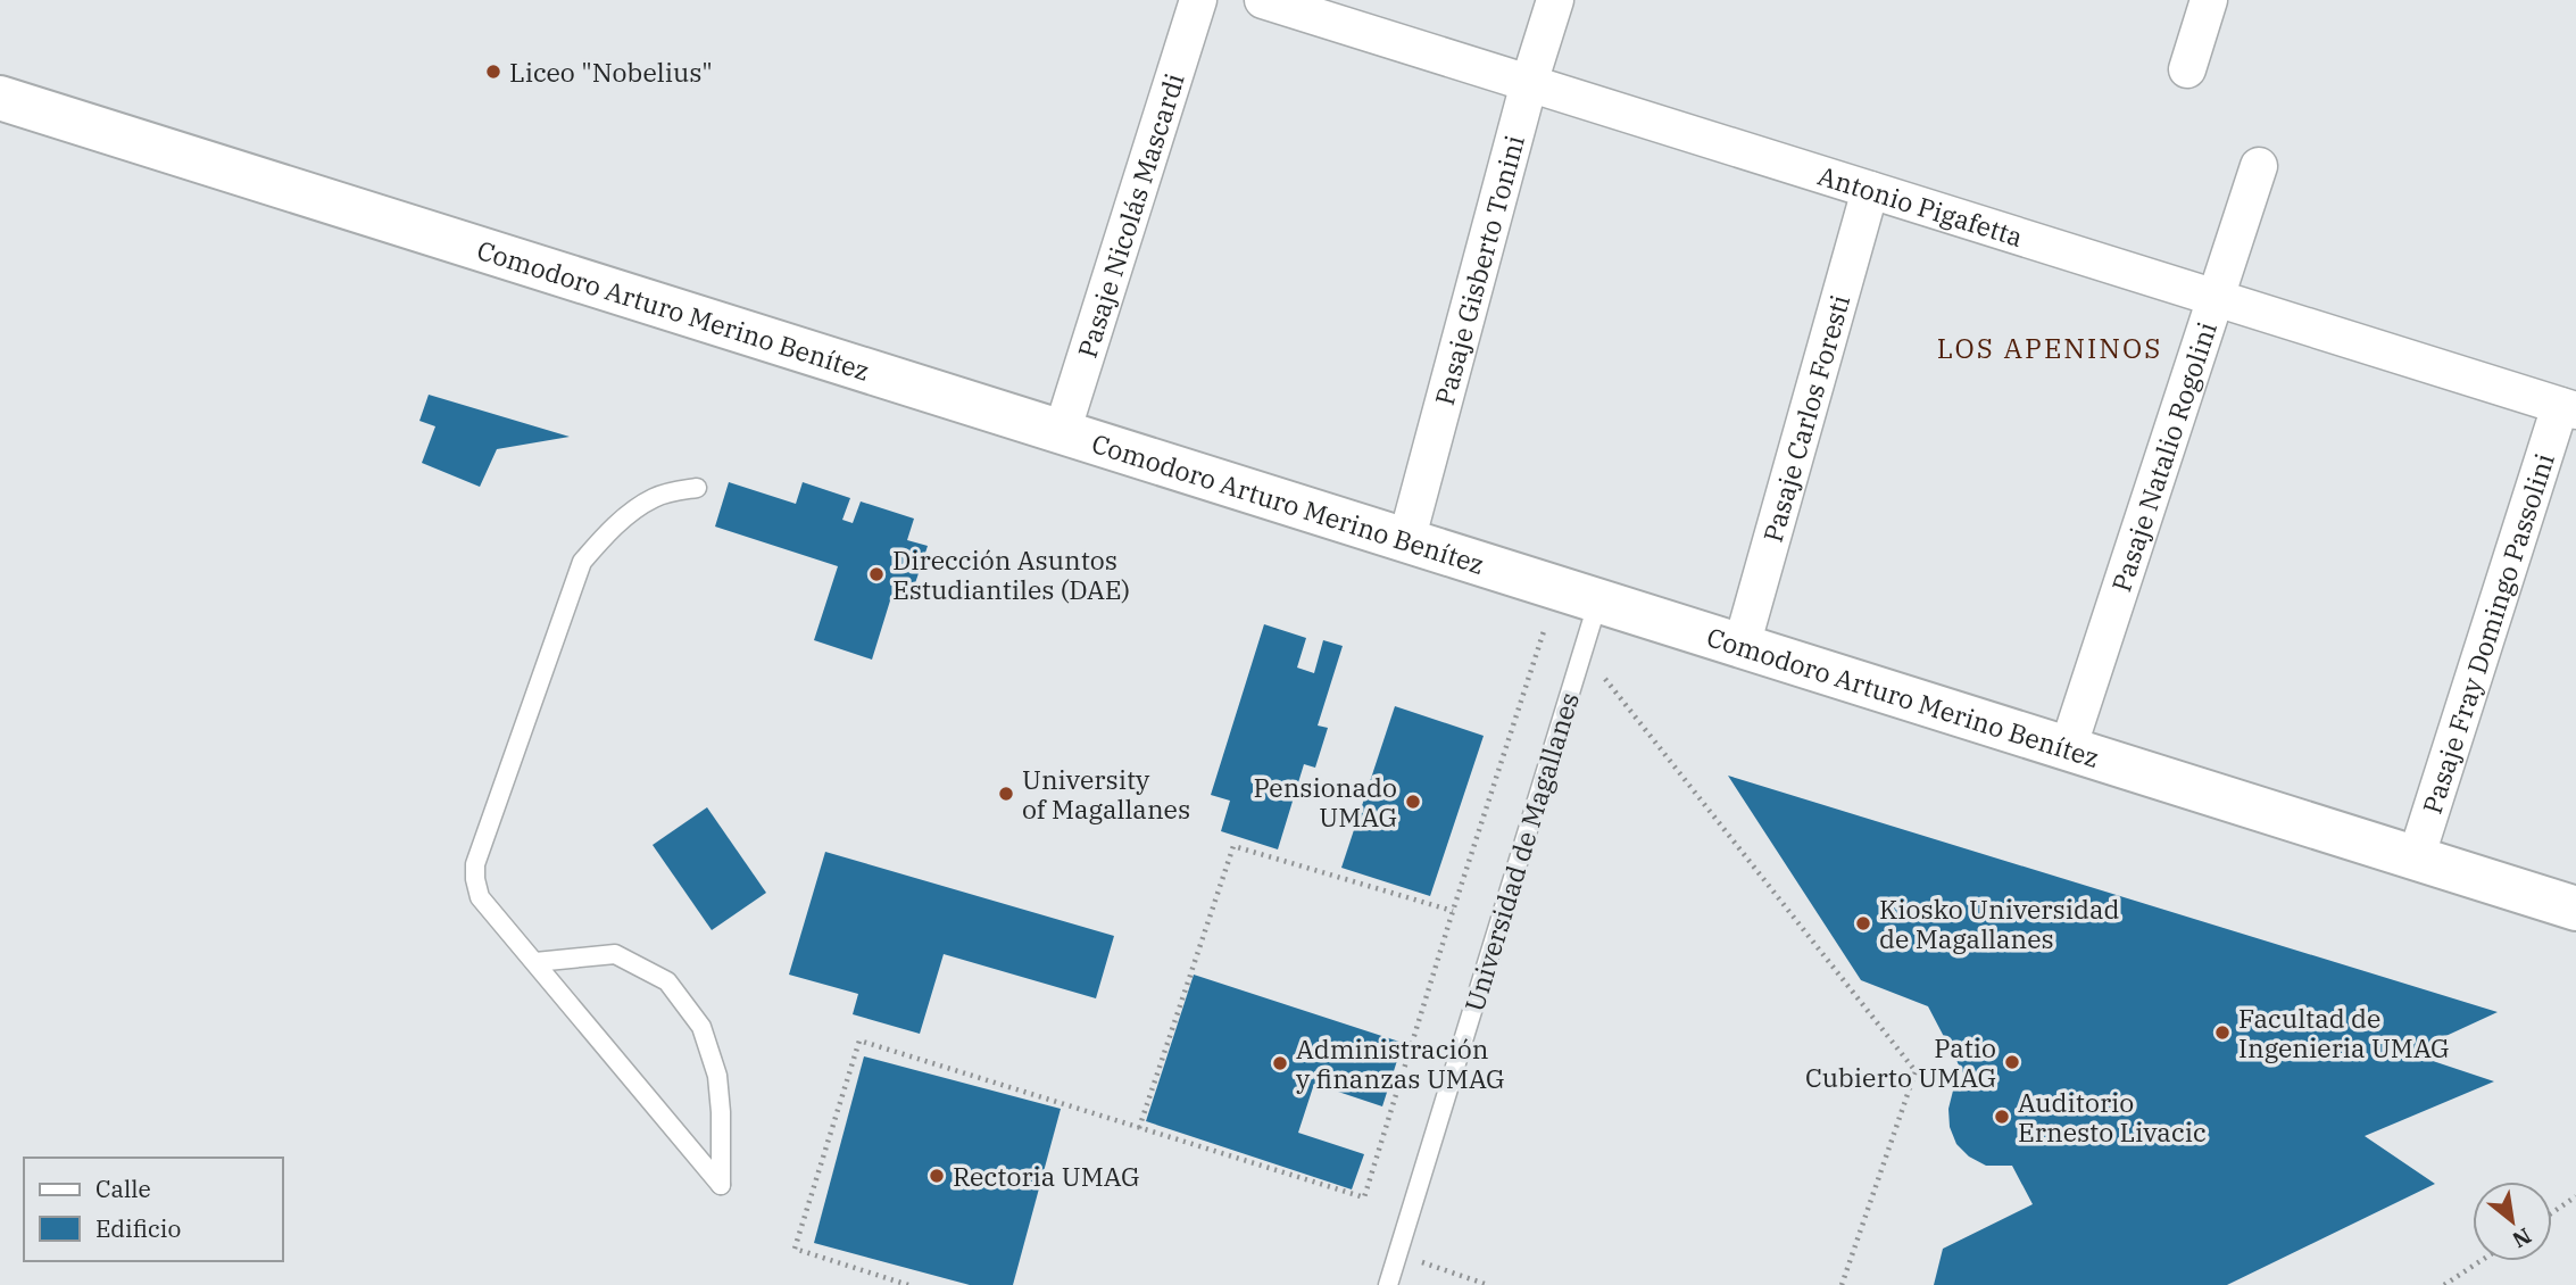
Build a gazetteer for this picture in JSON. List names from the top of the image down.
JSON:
{
  "streets": {
    "main road": ["Comodoro Arturo Merino Benítez"],
    "street": [
      "Antonio Pigafetta",
      "Pasaje Nicolás Mascardi",
      "Pasaje Gisberto Tonini",
      "Pasaje Carlos Foresti",
      "Pasaje Natalio Rogolini",
      "Pasaje Fray Domingo Passolini"
    ],
    "lane": ["Universidad de Magallanes"]
  },
  "crossings": [
    ["Antonio Pigafetta", "Pasaje Gisberto Tonini"],
    ["Antonio Pigafetta", "Pasaje Carlos Foresti"],
    ["Antonio Pigafetta", "Pasaje Natalio Rogolini"],
    ["Antonio Pigafetta", "Pasaje Fray Domingo Passolini"],
    ["Pasaje Nicolás Mascardi", "Comodoro Arturo Merino Benítez"],
    ["Pasaje Gisberto Tonini", "Comodoro Arturo Merino Benítez"],
    ["Comodoro Arturo Merino Benítez", "Pasaje Carlos Foresti"],
    ["Comodoro Arturo Merino Benítez", "Pasaje Natalio Rogolini"],
    ["Comodoro Arturo Merino Benítez", "Pasaje Fray Domingo Passolini"],
    ["Comodoro Arturo Merino Benítez", "Universidad de Magallanes"]
  ],
  "districts": ["LOS APENINOS"],
  "places": [
    "Liceo \"Nobelius\"",
    "Dirección Asuntos Estudiantiles (DAE)",
    "University of Magallanes",
    "Pensionado UMAG",
    "Kiosko Universidad de Magallanes",
    "Facultad de Ingenieria UMAG",
    "Patio Cubierto UMAG",
    "Administración y finanzas UMAG",
    "Auditorio Ernesto Livacic",
    "Rectoria UMAG"
  ],
  "legend": ["Calle", "Edificio"],
  "north": "bottom right"
}
